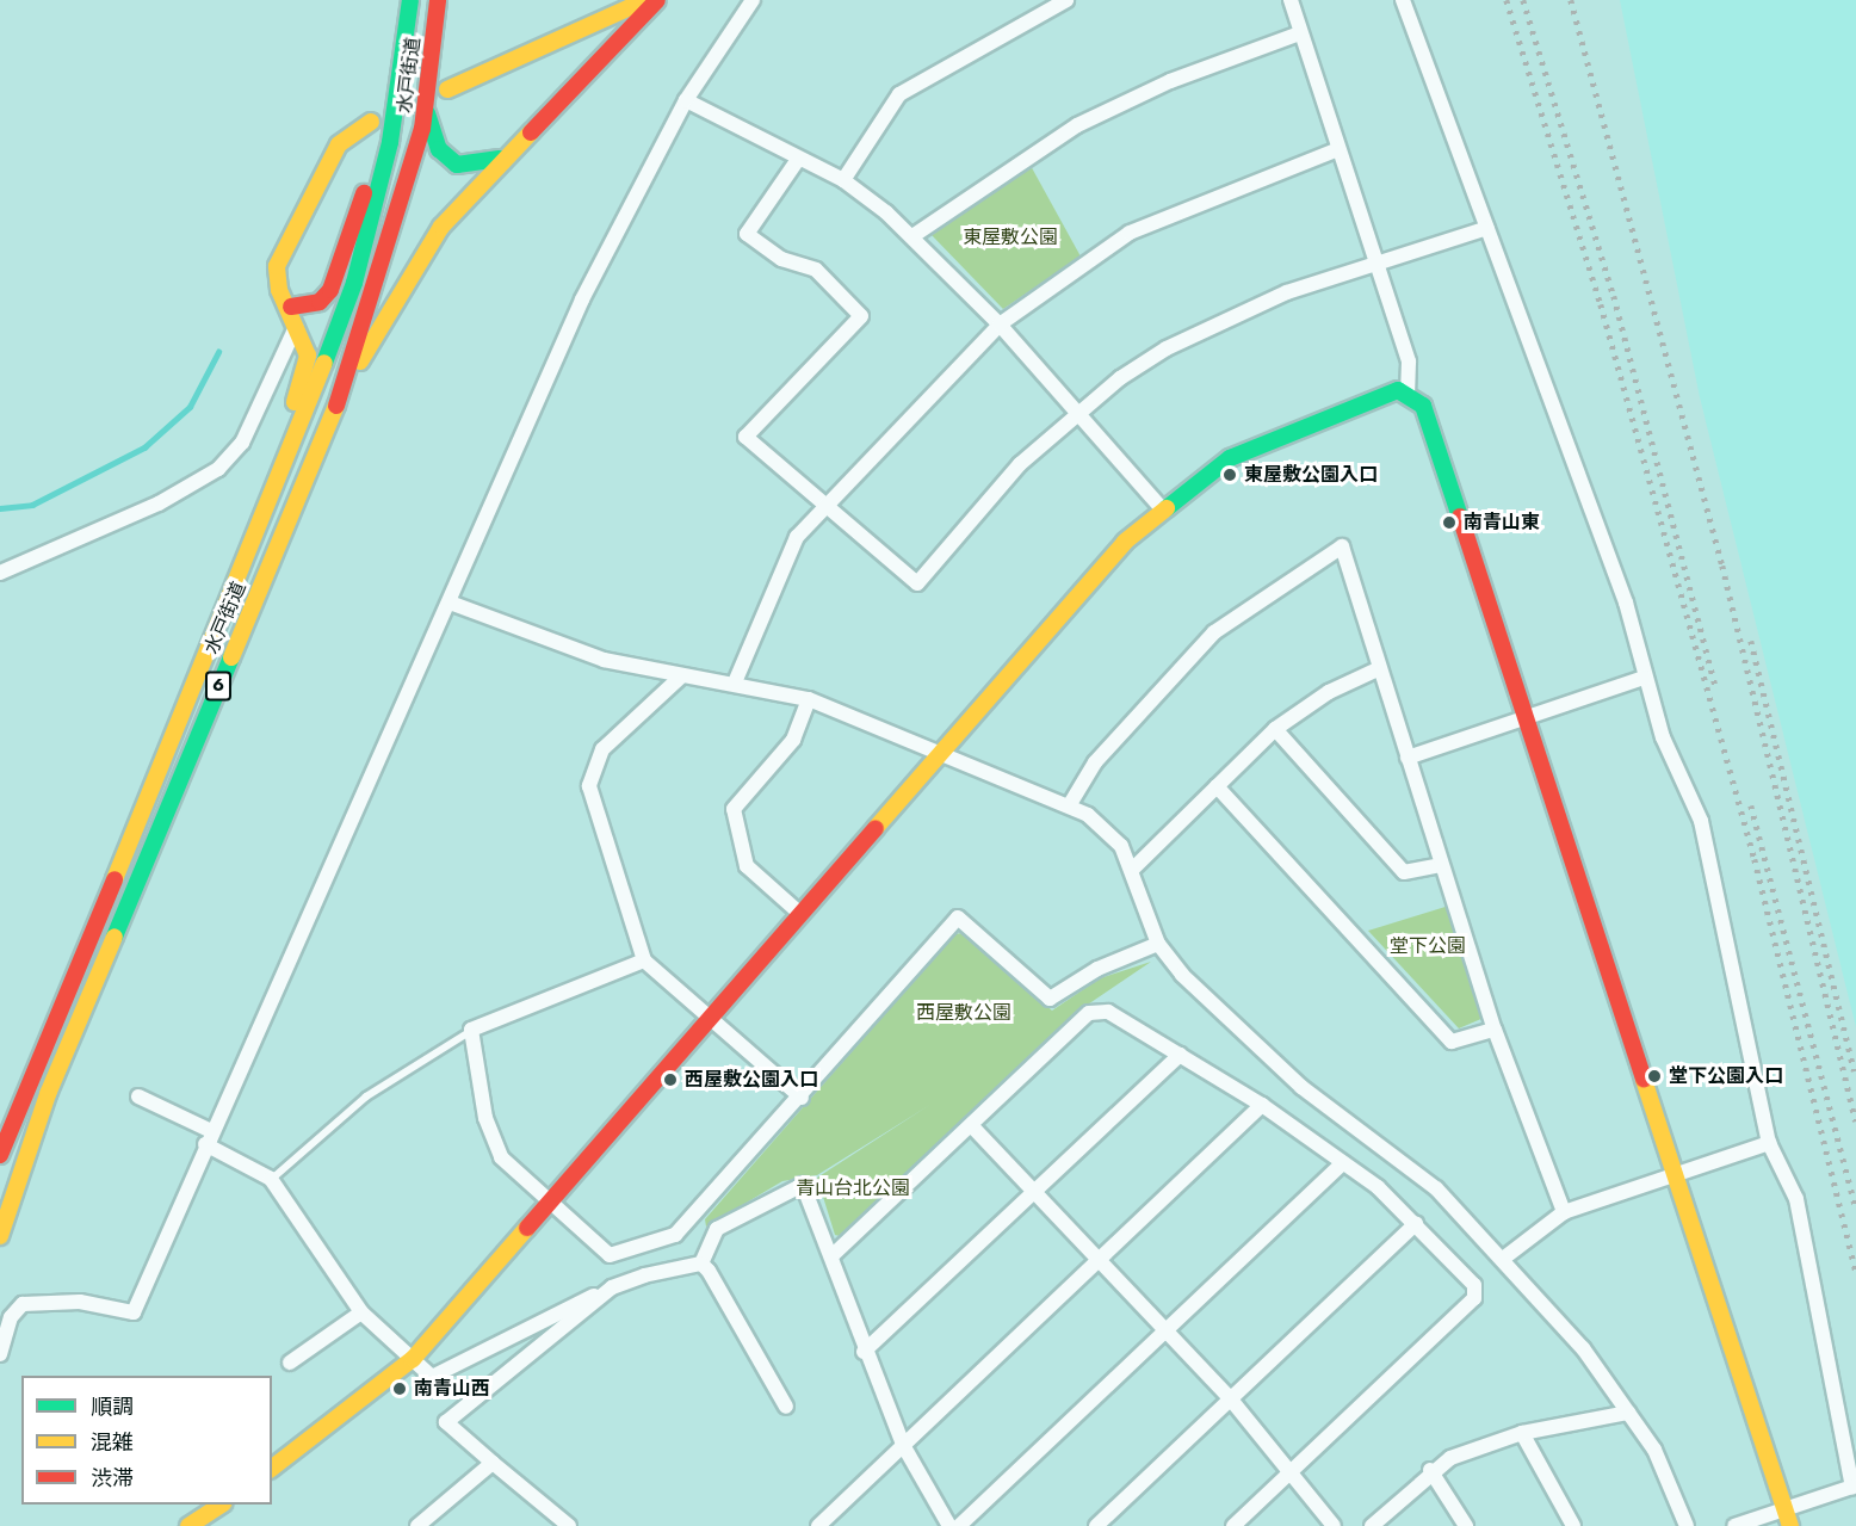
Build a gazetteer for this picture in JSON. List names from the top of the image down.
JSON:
{
  "streets": {
    "main road": ["水戸街道", "6"]
  },
  "parks": [
    "東屋敷公園",
    "堂下公園",
    "西屋敷公園",
    "青山台北公園"
  ],
  "places": [
    "東屋敷公園入口",
    "南青山東",
    "堂下公園入口",
    "西屋敷公園入口",
    "南青山西"
  ],
  "legend": ["順調", "混雑", "渋滞"]
}
